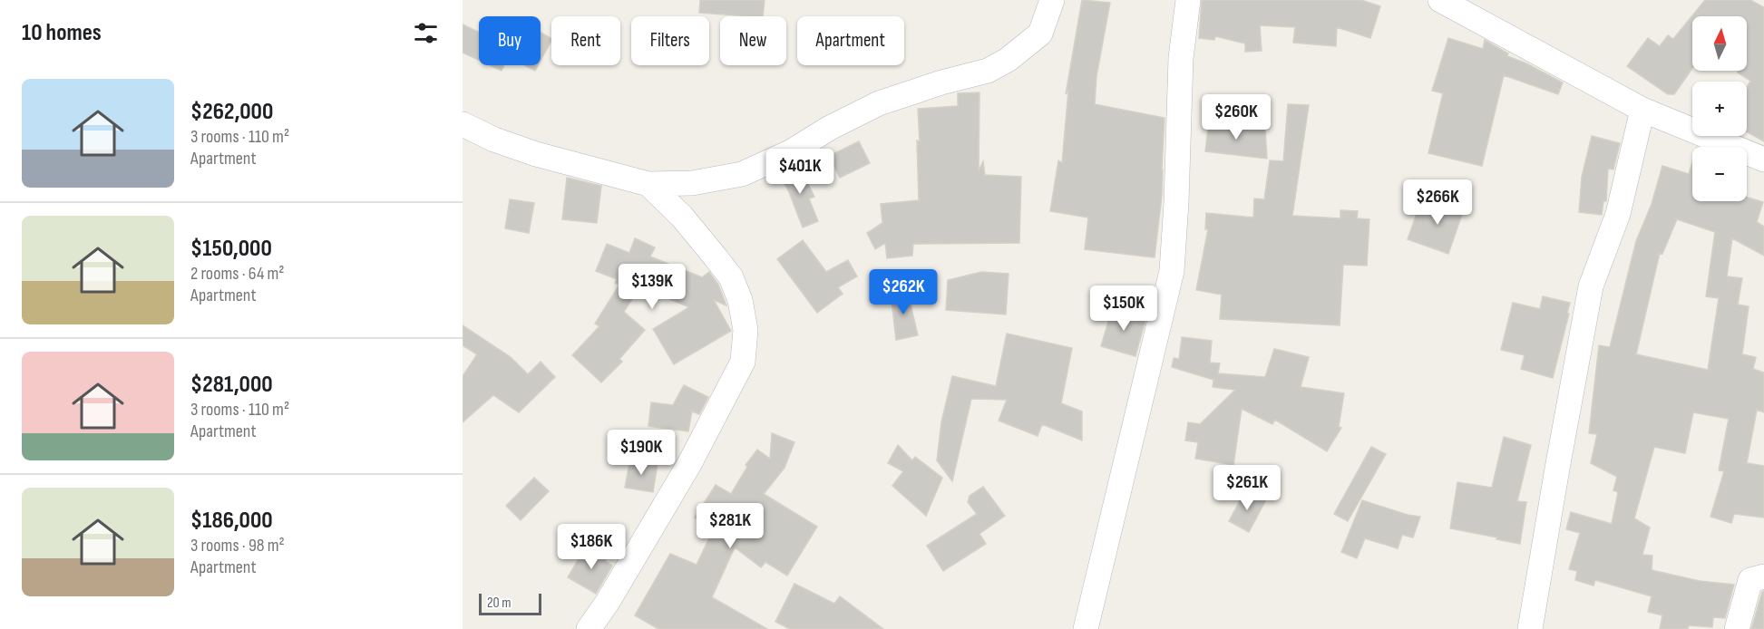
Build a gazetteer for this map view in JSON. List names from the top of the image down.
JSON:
{
  "scale_bar": "20 m",
  "north": "top",
  "page": {
    "heading": "10 homes",
    "map_buttons": ["+", "−"],
    "chip": [
      "Buy",
      "Rent",
      "Filters",
      "New",
      "Apartment"
    ],
    "list": [
      {
        "name": "$262,000",
        "note": "3 rooms · 110 m² · Apartment"
      },
      {
        "name": "$150,000",
        "note": "2 rooms · 64 m² · Apartment"
      },
      {
        "name": "$281,000",
        "note": "3 rooms · 110 m² · Apartment"
      },
      {
        "name": "$186,000",
        "note": "3 rooms · 98 m² · Apartment"
      }
    ],
    "price": [
      "$260K",
      "$401K",
      "$266K",
      "$139K",
      "$262K",
      "$150K",
      "$190K",
      "$261K",
      "$281K",
      "$186K"
    ],
    "scale": "20 m"
  }
}
